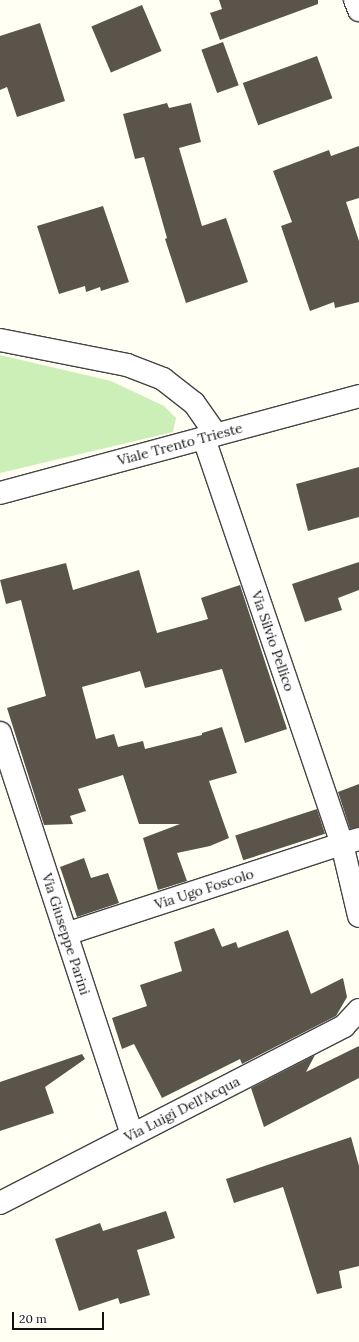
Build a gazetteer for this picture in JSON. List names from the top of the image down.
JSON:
{
  "streets": {
    "street": [
      "Viale Trento Trieste",
      "Via Silvio Pellico",
      "Via Ugo Foscolo",
      "Via Giuseppe Parini",
      "Via Luigi Dell'Acqua"
    ]
  },
  "crossings": [
    ["Viale Trento Trieste", "Via Silvio Pellico"],
    ["Via Silvio Pellico", "Via Ugo Foscolo"],
    ["Via Ugo Foscolo", "Via Giuseppe Parini"],
    ["Via Giuseppe Parini", "Via Luigi Dell'Acqua"]
  ],
  "scale_bar": "20 m"
}
